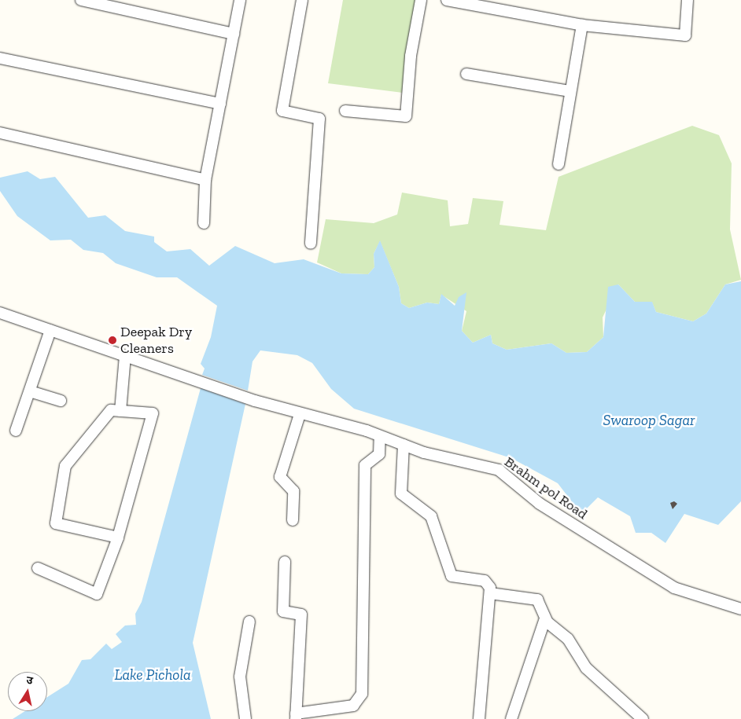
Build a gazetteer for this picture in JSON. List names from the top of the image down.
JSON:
{
  "streets": {
    "street": ["Brahm pol Road"]
  },
  "water": ["Swaroop Sagar", "Lake Pichola"],
  "places": ["Deepak Dry Cleaners"],
  "north": "top"
}
